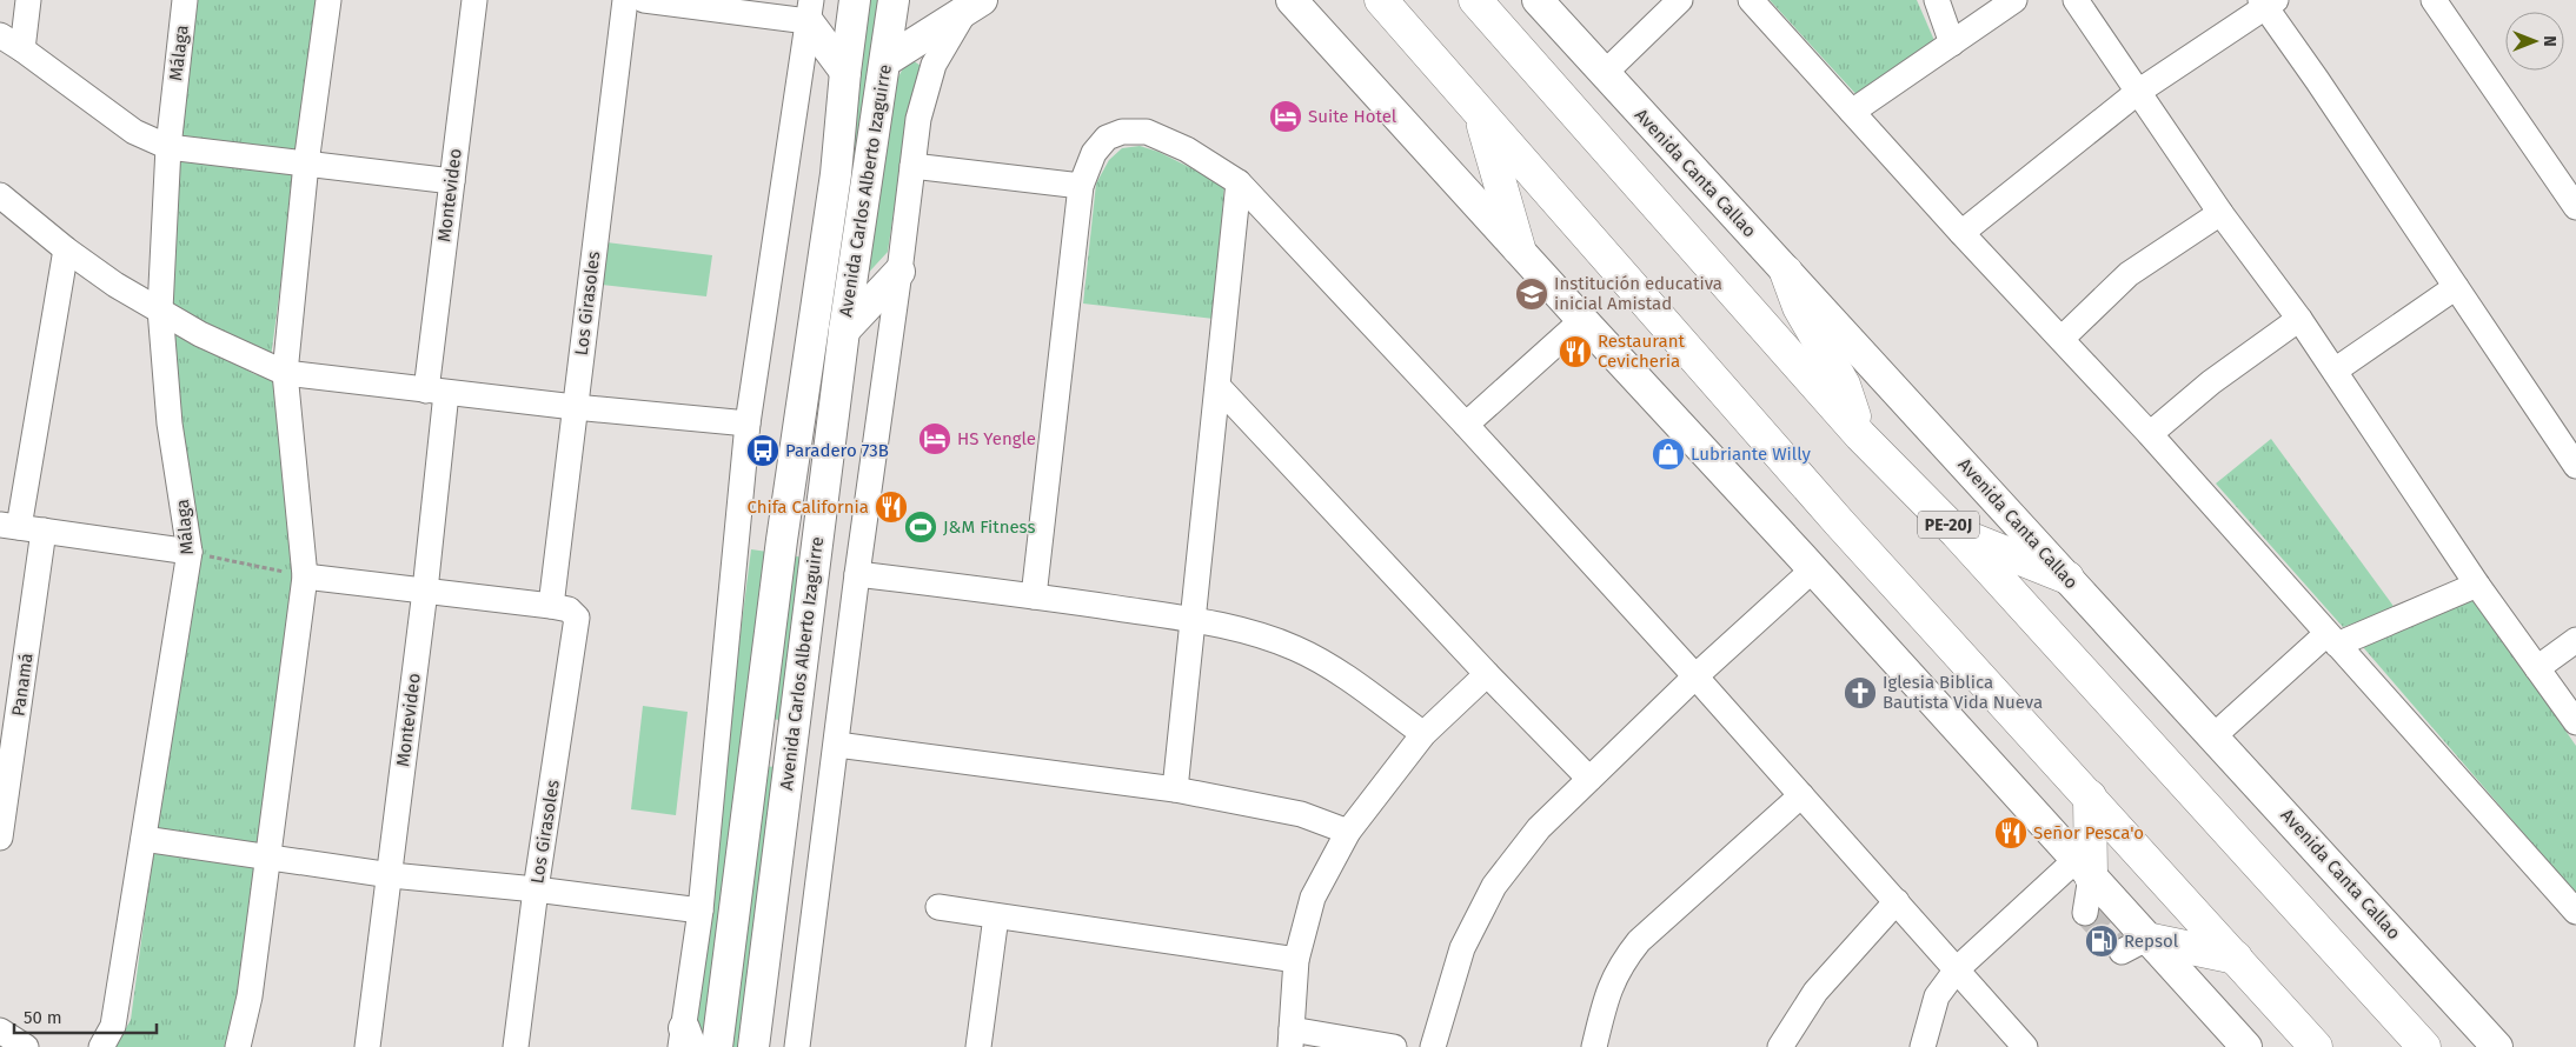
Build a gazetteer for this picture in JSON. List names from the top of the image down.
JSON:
{
  "streets": {
    "highway": ["PE-20J"],
    "main road": ["Avenida Canta Callao", "Avenida Carlos Alberto Izaguirre"],
    "street": [
      "Málaga",
      "Montevideo",
      "Los Girasoles",
      "Panamá"
    ]
  },
  "places": {
    "hotel": ["Suite Hotel", "HS Yengle"],
    "school or university": ["Institución educativa inicial Amistad"],
    "restaurant": ["Restaurant Cevicheria", "Chifa California", "Señor Pesca'o"],
    "bus stop": ["Paradero 73B"],
    "shop": ["Lubriante Willy"],
    "sports": ["J&M Fitness"],
    "church": ["Iglesia Biblica Bautista Vida Nueva"],
    "fuel station": ["Repsol"]
  },
  "scale_bar": "50 m",
  "north": "right"
}
